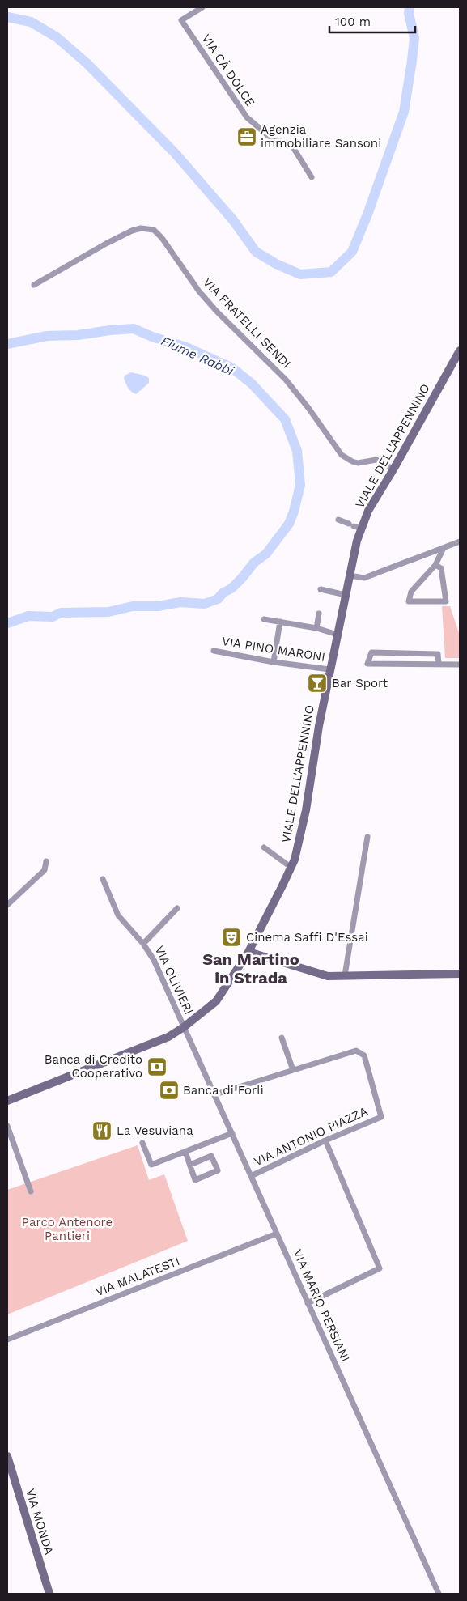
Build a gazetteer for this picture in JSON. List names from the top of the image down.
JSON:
{
  "streets": {
    "main road": ["VIALE DELL'APPENNINO", "VIA MONDA"],
    "street": [
      "VIA CÀ DOLCE",
      "VIA FRATELLI SENDI",
      "VIA PINO MARONI",
      "VIA OLIVIERI",
      "VIA ANTONIO PIAZZA",
      "VIA MALATESTI",
      "VIA MARIO PERSIANI"
    ]
  },
  "crossings": [
    ["VIA FRATELLI SENDI", "VIALE DELL'APPENNINO"],
    ["VIALE DELL'APPENNINO", "VIA PINO MARONI"],
    ["VIALE DELL'APPENNINO", "VIA OLIVIERI"],
    ["VIALE DELL'APPENNINO", "VIA MARIO PERSIANI"],
    ["VIA OLIVIERI", "VIA MARIO PERSIANI"],
    ["VIA ANTONIO PIAZZA", "VIA MARIO PERSIANI"],
    ["VIA MALATESTI", "VIA MARIO PERSIANI"]
  ],
  "districts": ["San Martino in Strada"],
  "water": ["Fiume Rabbi"],
  "parks": ["Parco Antenore Pantieri"],
  "places": {
    "office": ["Agenzia immobiliare Sansoni"],
    "bar": ["Bar Sport"],
    "theatre": ["Cinema Saffi D'Essai"],
    "bank": ["Banca di Credito Cooperativo", "Banca di Forlì"],
    "restaurant": ["La Vesuviana"]
  },
  "scale_bar": "100 m"
}
